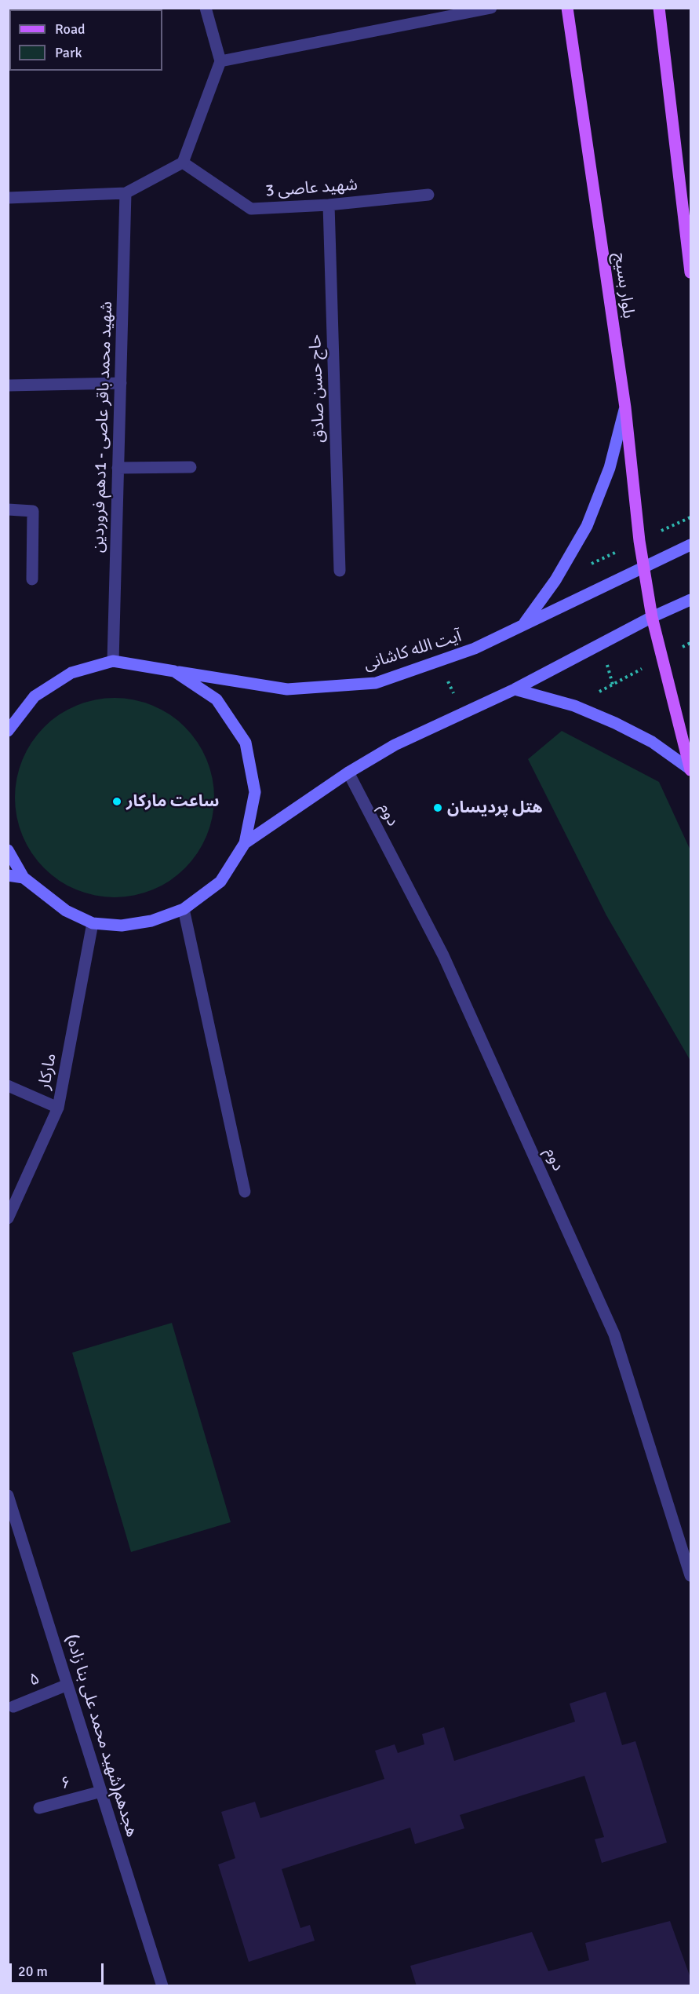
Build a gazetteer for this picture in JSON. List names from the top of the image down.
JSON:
{
  "streets": {
    "main road": ["بلوار بسیج", "آیت الله کاشانی"],
    "street": [
      "3 شهید عاصی",
      "حاج حسن صادق",
      "شهید محمد باقر عاصی - 1دهم فروردین",
      "دوم",
      "مارکار",
      "۵",
      "هجدهم(شهید محمد علی بنا زاده)",
      "۶"
    ]
  },
  "crossings": [
    ["3 شهید عاصی", "حاج حسن صادق"],
    ["بلوار بسیج", "آیت الله کاشانی"],
    ["شهید محمد باقر عاصی - 1دهم فروردین", "آیت الله کاشانی"],
    ["۵", "هجدهم(شهید محمد علی بنا زاده)"],
    ["هجدهم(شهید محمد علی بنا زاده)", "۶"]
  ],
  "places": ["ساعت مارکار", "هتل پردیسان"],
  "legend": ["Road", "Park"],
  "scale_bar": "20 m"
}
